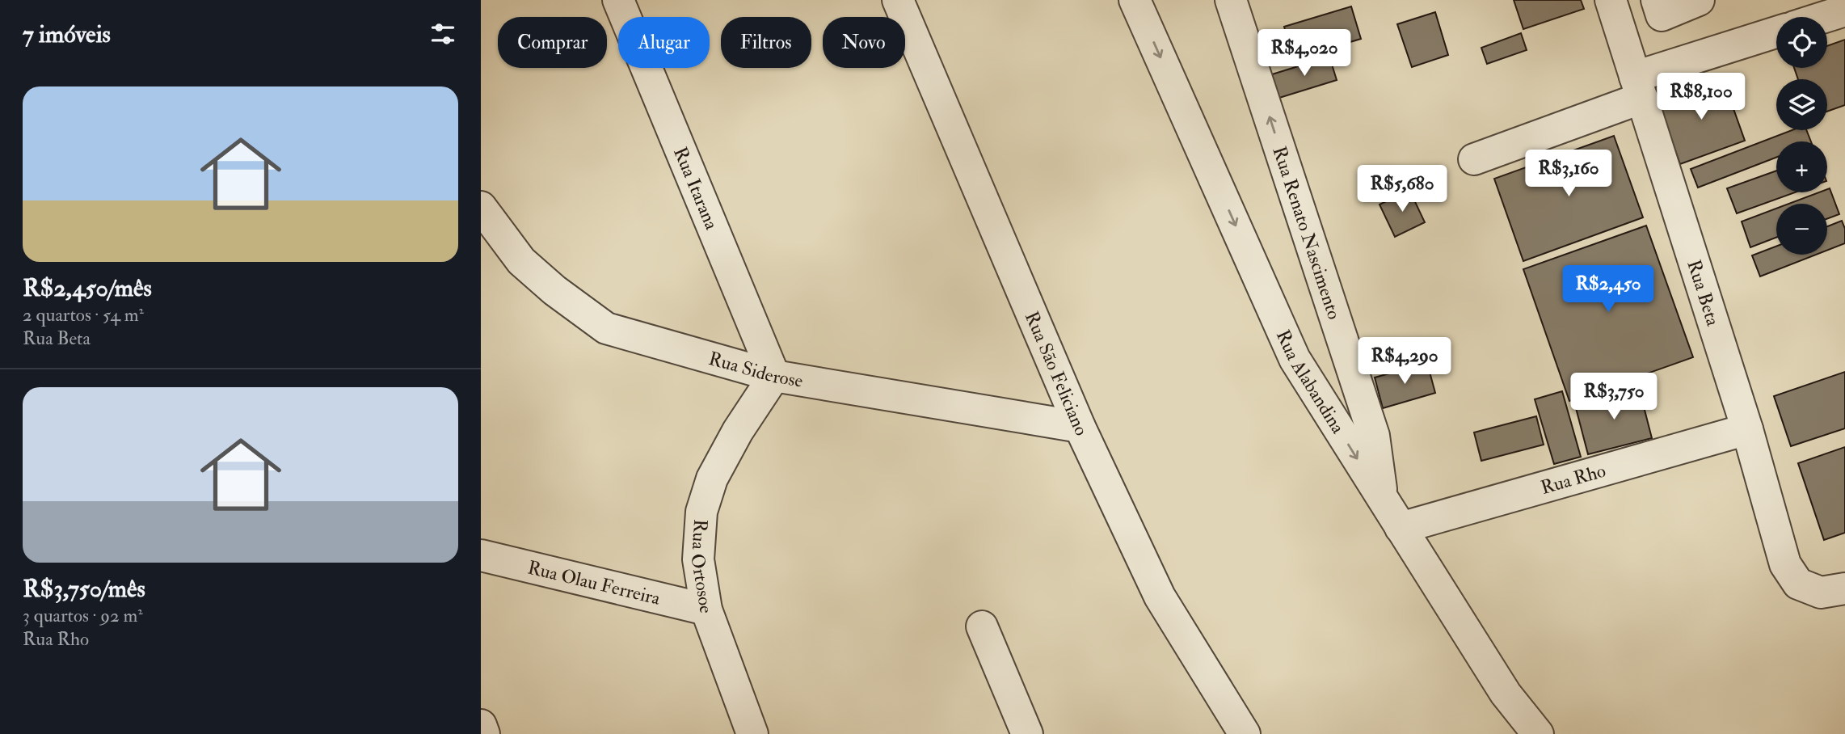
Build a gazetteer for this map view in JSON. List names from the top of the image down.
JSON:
{
  "streets": {
    "street": [
      "Rua Itarana",
      "Rua Renato Nascimento",
      "Rua Beta",
      "Rua Siderose",
      "Rua São Feliciano",
      "Rua Alabandina",
      "Rua Rho",
      "Rua Ortosoe",
      "Rua Olau Ferreira"
    ]
  },
  "crossings": [
    ["Rua Itarana", "Rua Siderose"],
    ["Rua Itarana", "Rua Ortosoe"],
    ["Rua Renato Nascimento", "Rua Alabandina"],
    ["Rua Beta", "Rua Rho"],
    ["Rua Siderose", "Rua São Feliciano"],
    ["Rua Siderose", "Rua Ortosoe"],
    ["Rua Alabandina", "Rua Rho"],
    ["Rua Ortosoe", "Rua Olau Ferreira"]
  ],
  "one_way": ["Rua Renato Nascimento", "Rua Alabandina"],
  "page": {
    "heading": "7 imóveis",
    "map_buttons": ["+", "−"],
    "chip": [
      "Comprar",
      "Alugar",
      "Filtros",
      "Novo"
    ],
    "price": [
      "R$4,020",
      "R$8,100",
      "R$3,160",
      "R$5,680",
      "R$2,450",
      "R$4,290",
      "R$3,750"
    ],
    "list": [
      {
        "name": "R$2,450/mês",
        "note": "2 quartos · 54 m² · Rua Beta"
      },
      {
        "name": "R$3,750/mês",
        "note": "3 quartos · 92 m² · Rua Rho"
      }
    ]
  }
}
